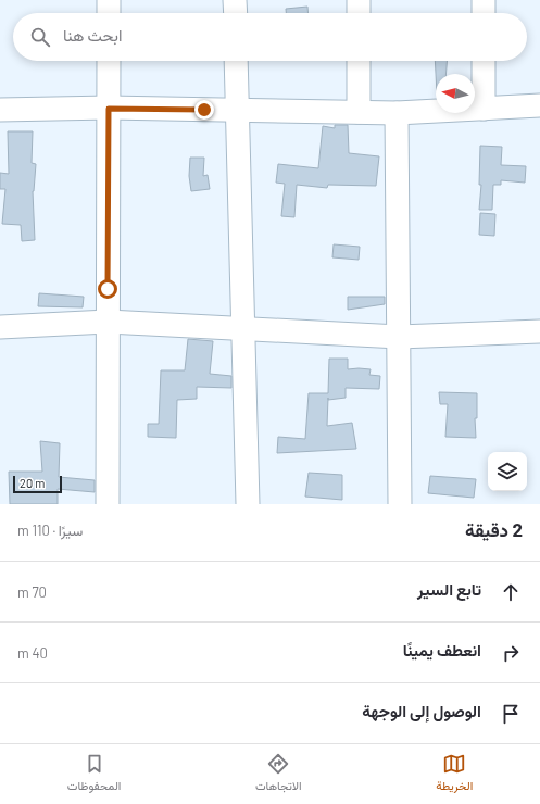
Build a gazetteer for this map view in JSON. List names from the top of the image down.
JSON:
{
  "scale_bar": "20 m",
  "north": "left",
  "page": {
    "search": "ابحث هنا",
    "scale": "20 m",
    "heading": ["2 دقيقة", "سيرًا · 110 m"],
    "list": [
      ["تابع السير", "70 m"],
      ["انعطف يمينًا", "40 m"],
      "الوصول إلى الوجهة"
    ],
    "nav": ["الخريطة", "الاتجاهات", "المحفوظات"]
  }
}
